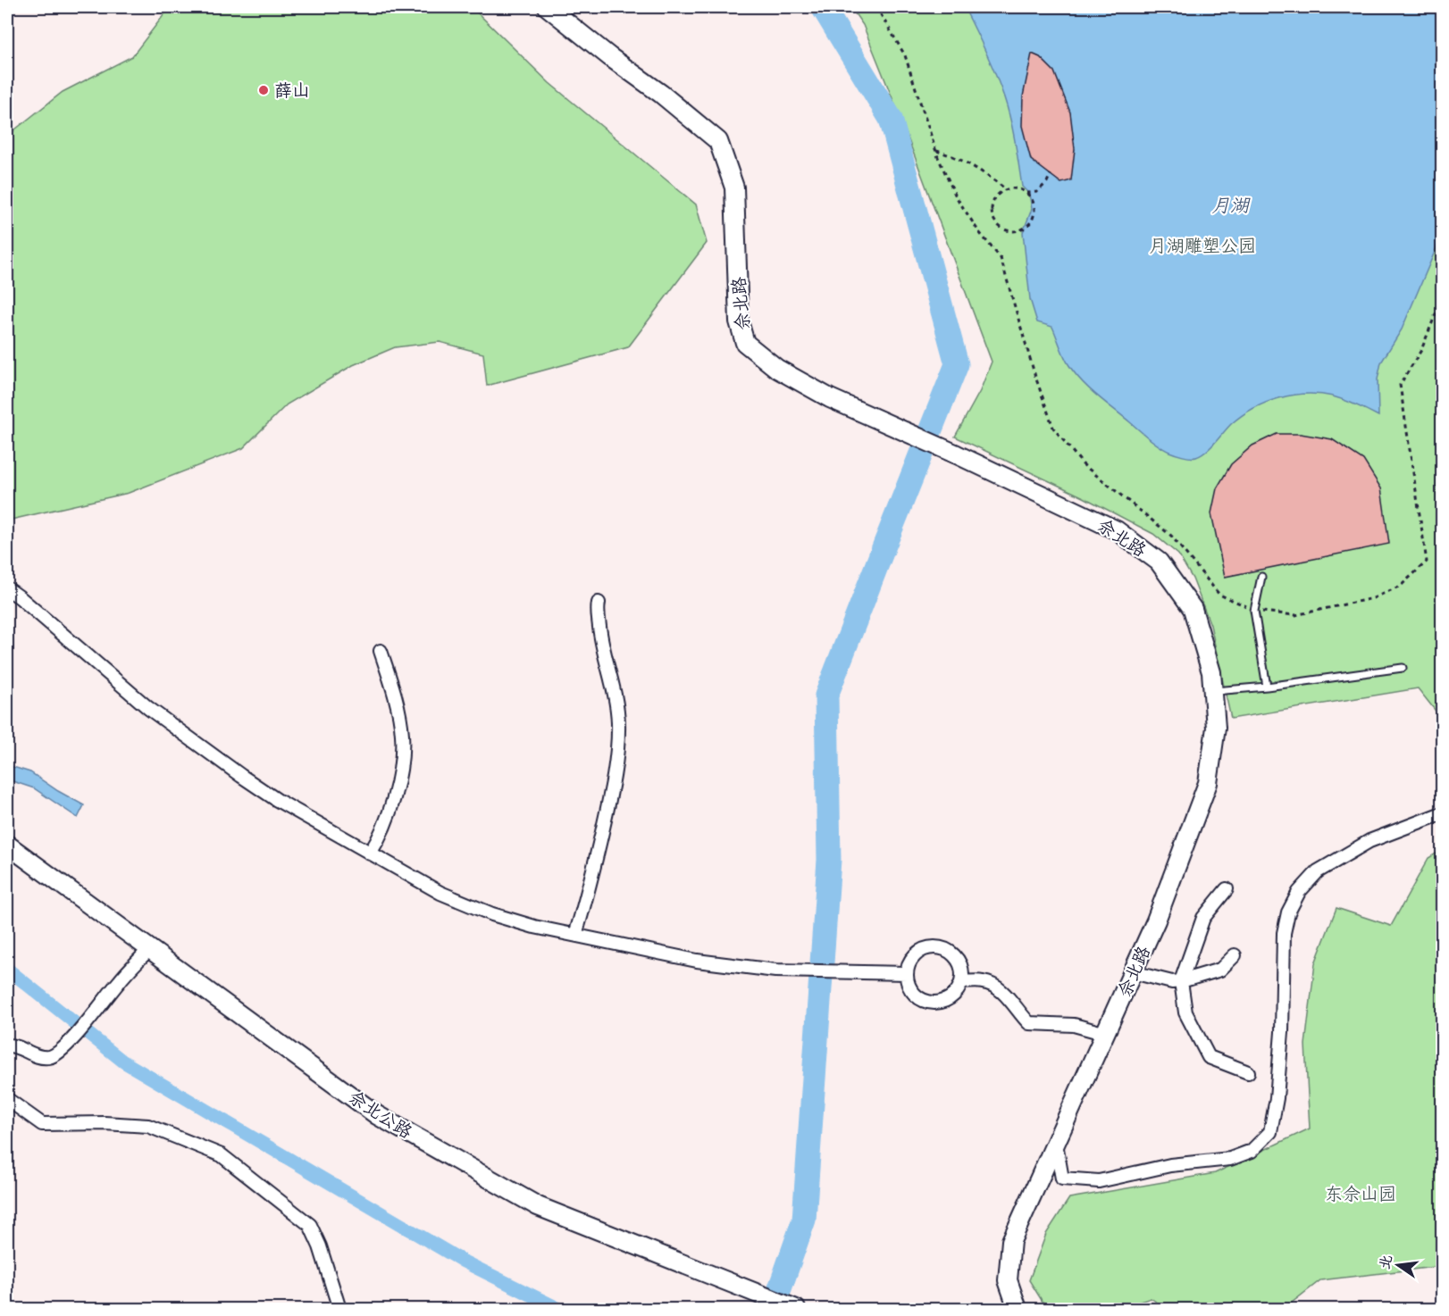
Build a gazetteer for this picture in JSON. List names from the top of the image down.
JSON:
{
  "streets": {
    "main road": ["佘北路", "佘北公路"]
  },
  "water": ["月湖"],
  "parks": ["月湖雕塑公园", "东佘山园"],
  "places": ["薛山"],
  "north": "left"
}
